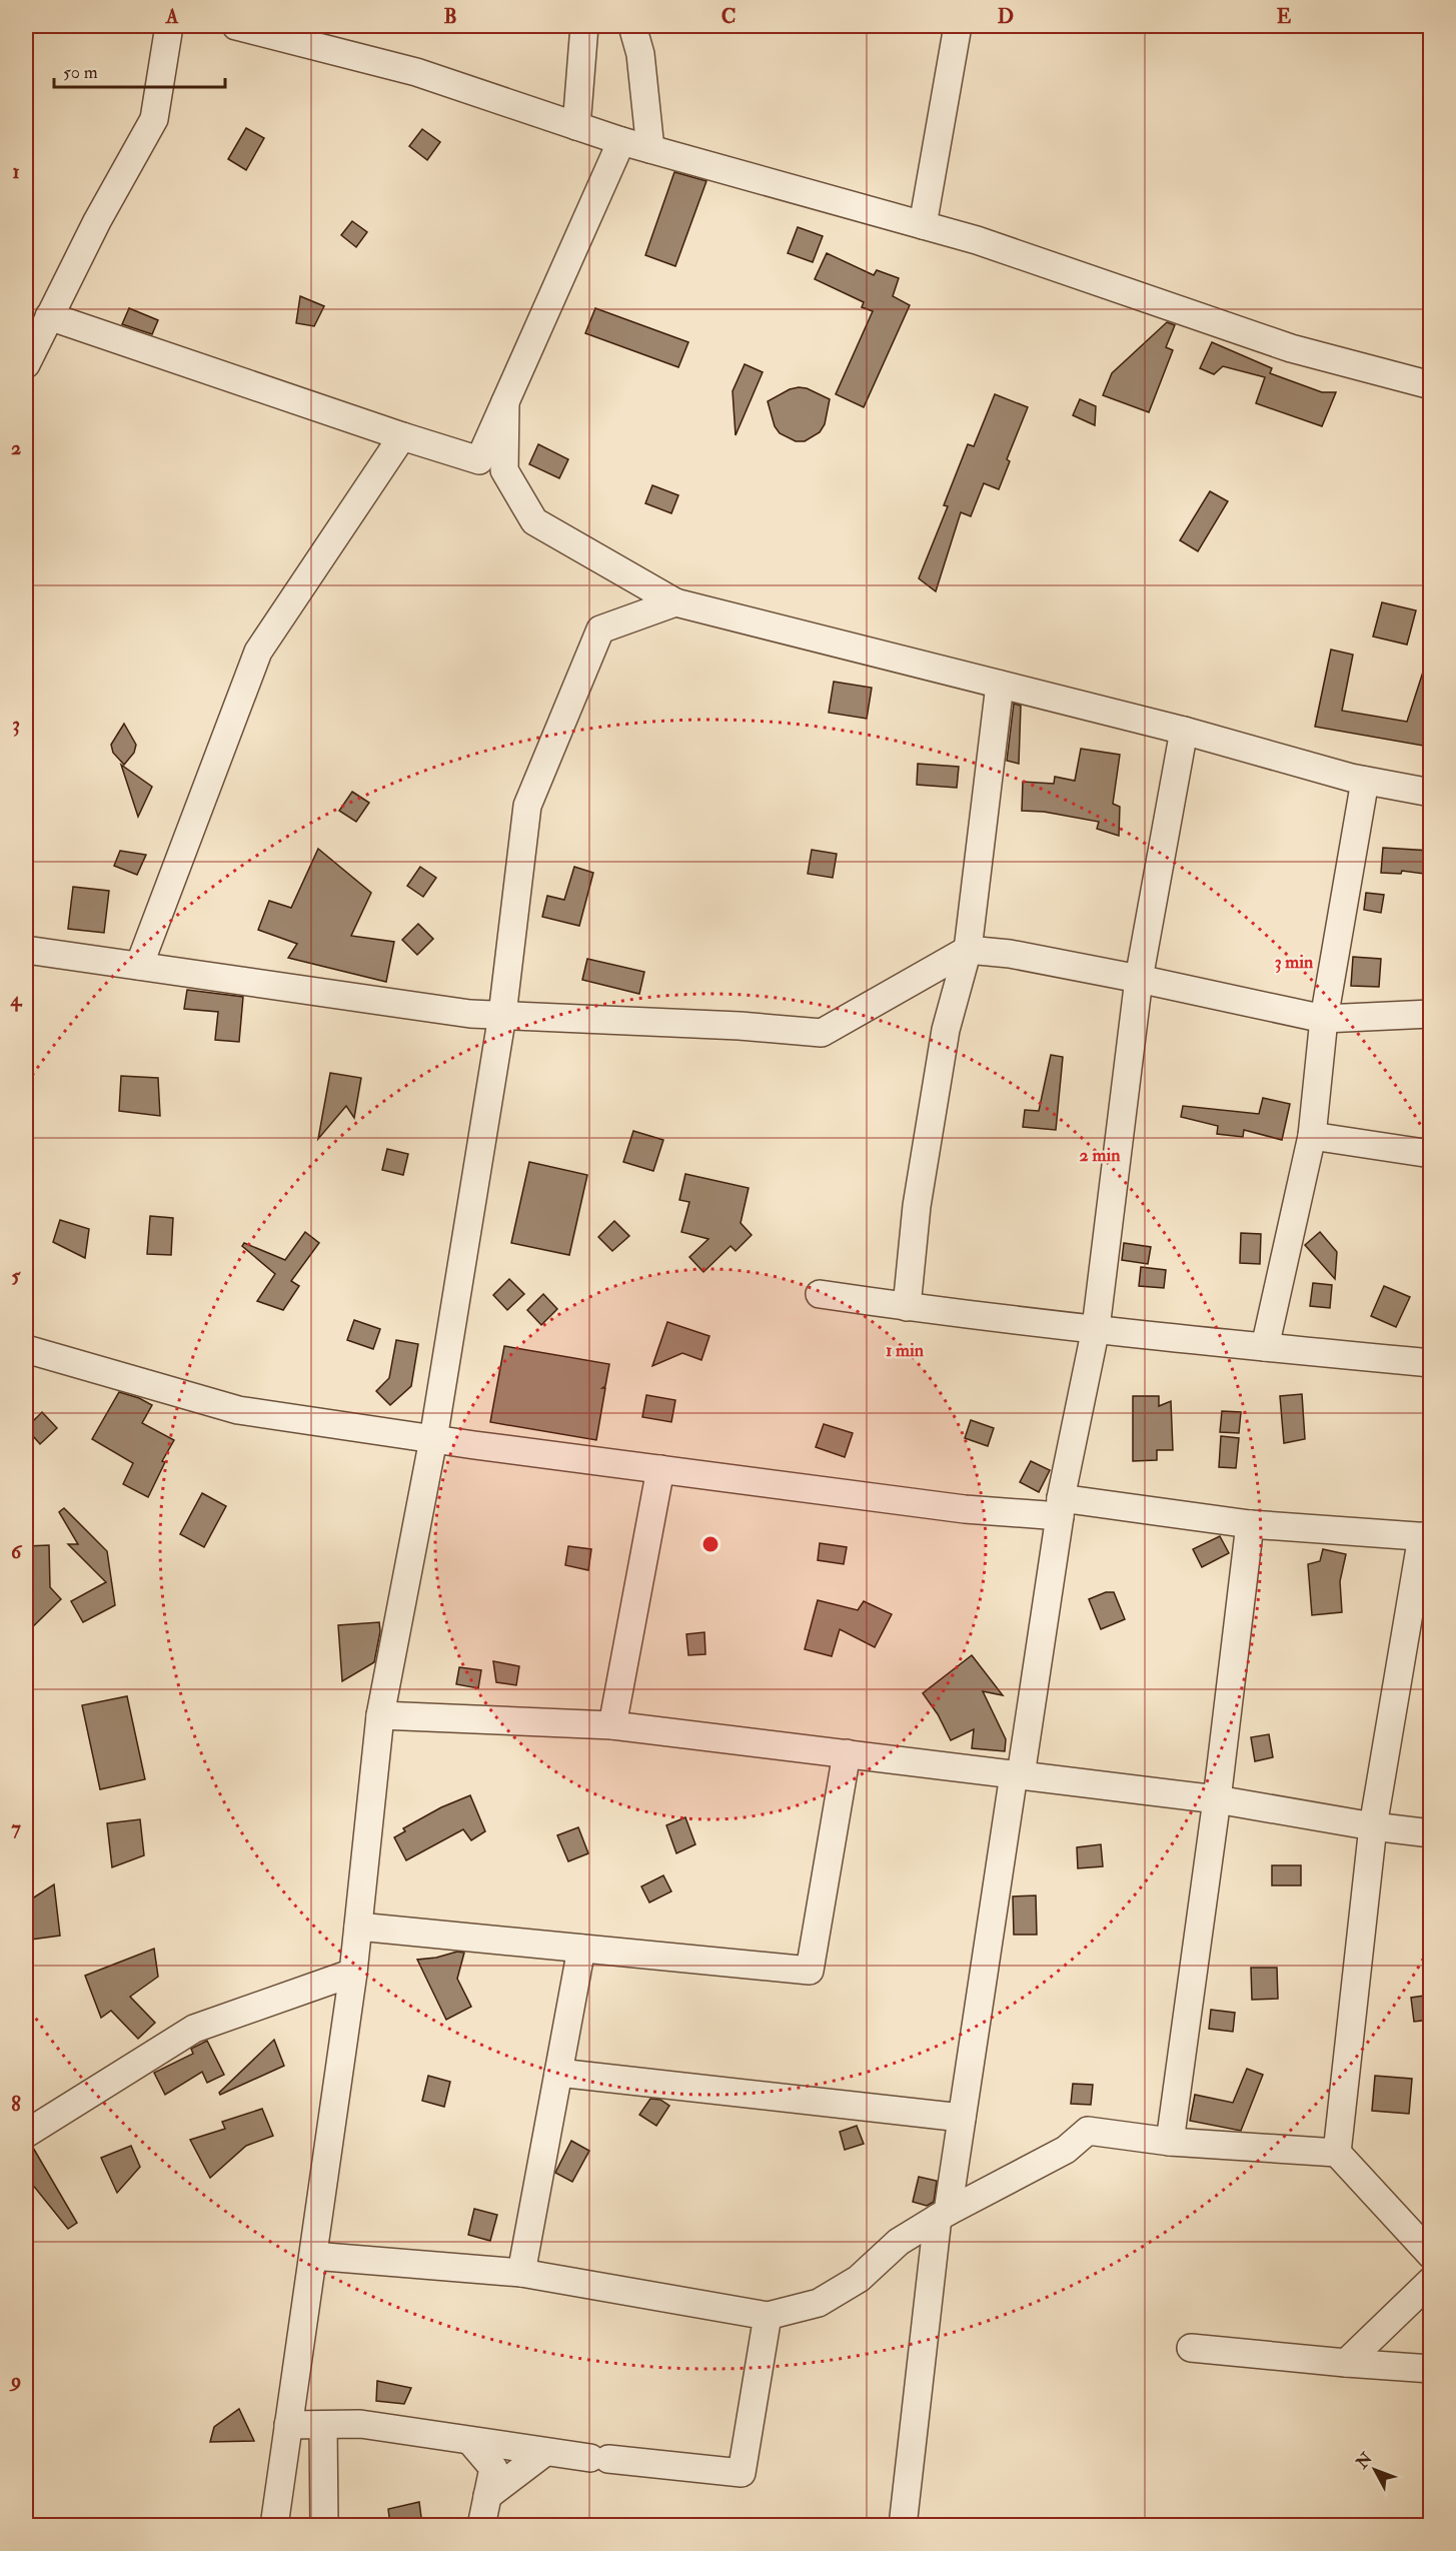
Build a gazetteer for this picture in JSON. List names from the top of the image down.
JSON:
{
  "scale_bar": "50 m",
  "north": "top left",
  "grid": {
    "columns": [
      "A",
      "B",
      "C",
      "D",
      "E"
    ],
    "rows": [
      "1",
      "2",
      "3",
      "4",
      "5",
      "6",
      "7",
      "8",
      "9"
    ]
  },
  "rings": ["3 min", "2 min", "1 min"]
}
